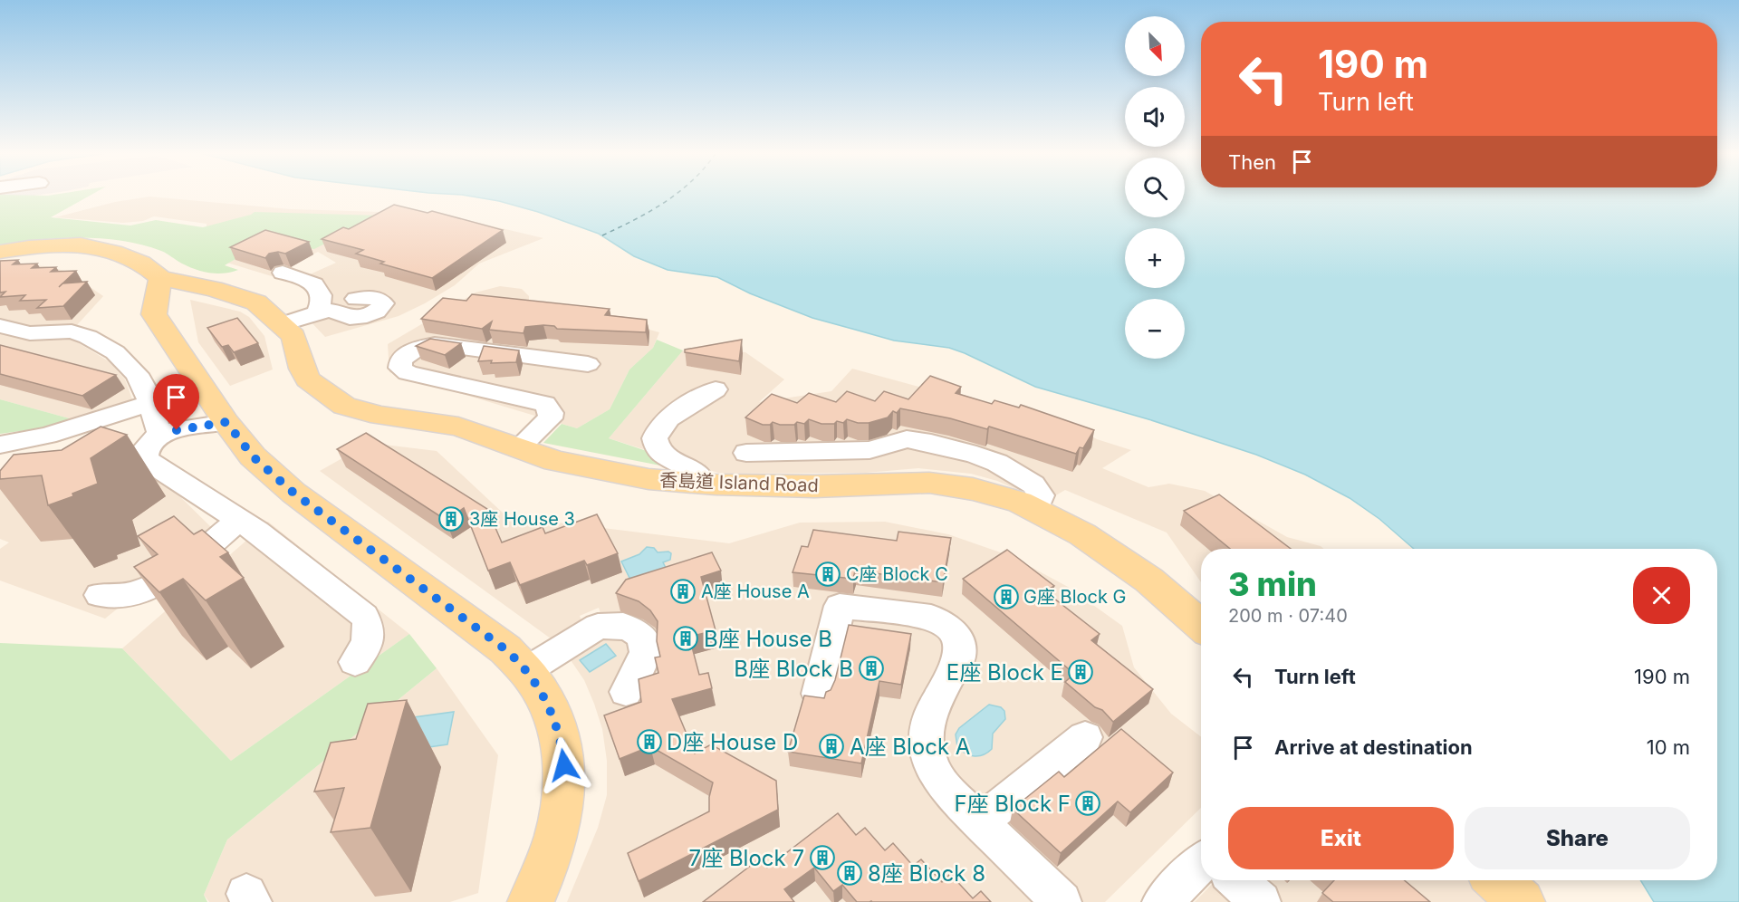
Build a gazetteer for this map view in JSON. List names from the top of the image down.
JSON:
{
  "streets": {
    "main road": ["香島道 Island Road"]
  },
  "places": {
    "building": [
      "3座 House 3",
      "C座 Block C",
      "A座 House A",
      "G座 Block G",
      "B座 House B",
      "B座 Block B",
      "E座 Block E",
      "D座 House D",
      "A座 Block A",
      "F座 Block F",
      "7座 Block 7",
      "8座 Block 8"
    ]
  },
  "north": "bottom right",
  "page": {
    "map_buttons": ["+", "−"],
    "turn": ["190 m", "Turn left"],
    "then": "Then",
    "heading": ["3 min", "200 m · 07:40"],
    "list": [
      {
        "name": "Turn left",
        "value": "190 m"
      },
      {
        "name": "Arrive at destination",
        "value": "10 m"
      }
    ],
    "buttons": ["Exit", "Share"]
  }
}
